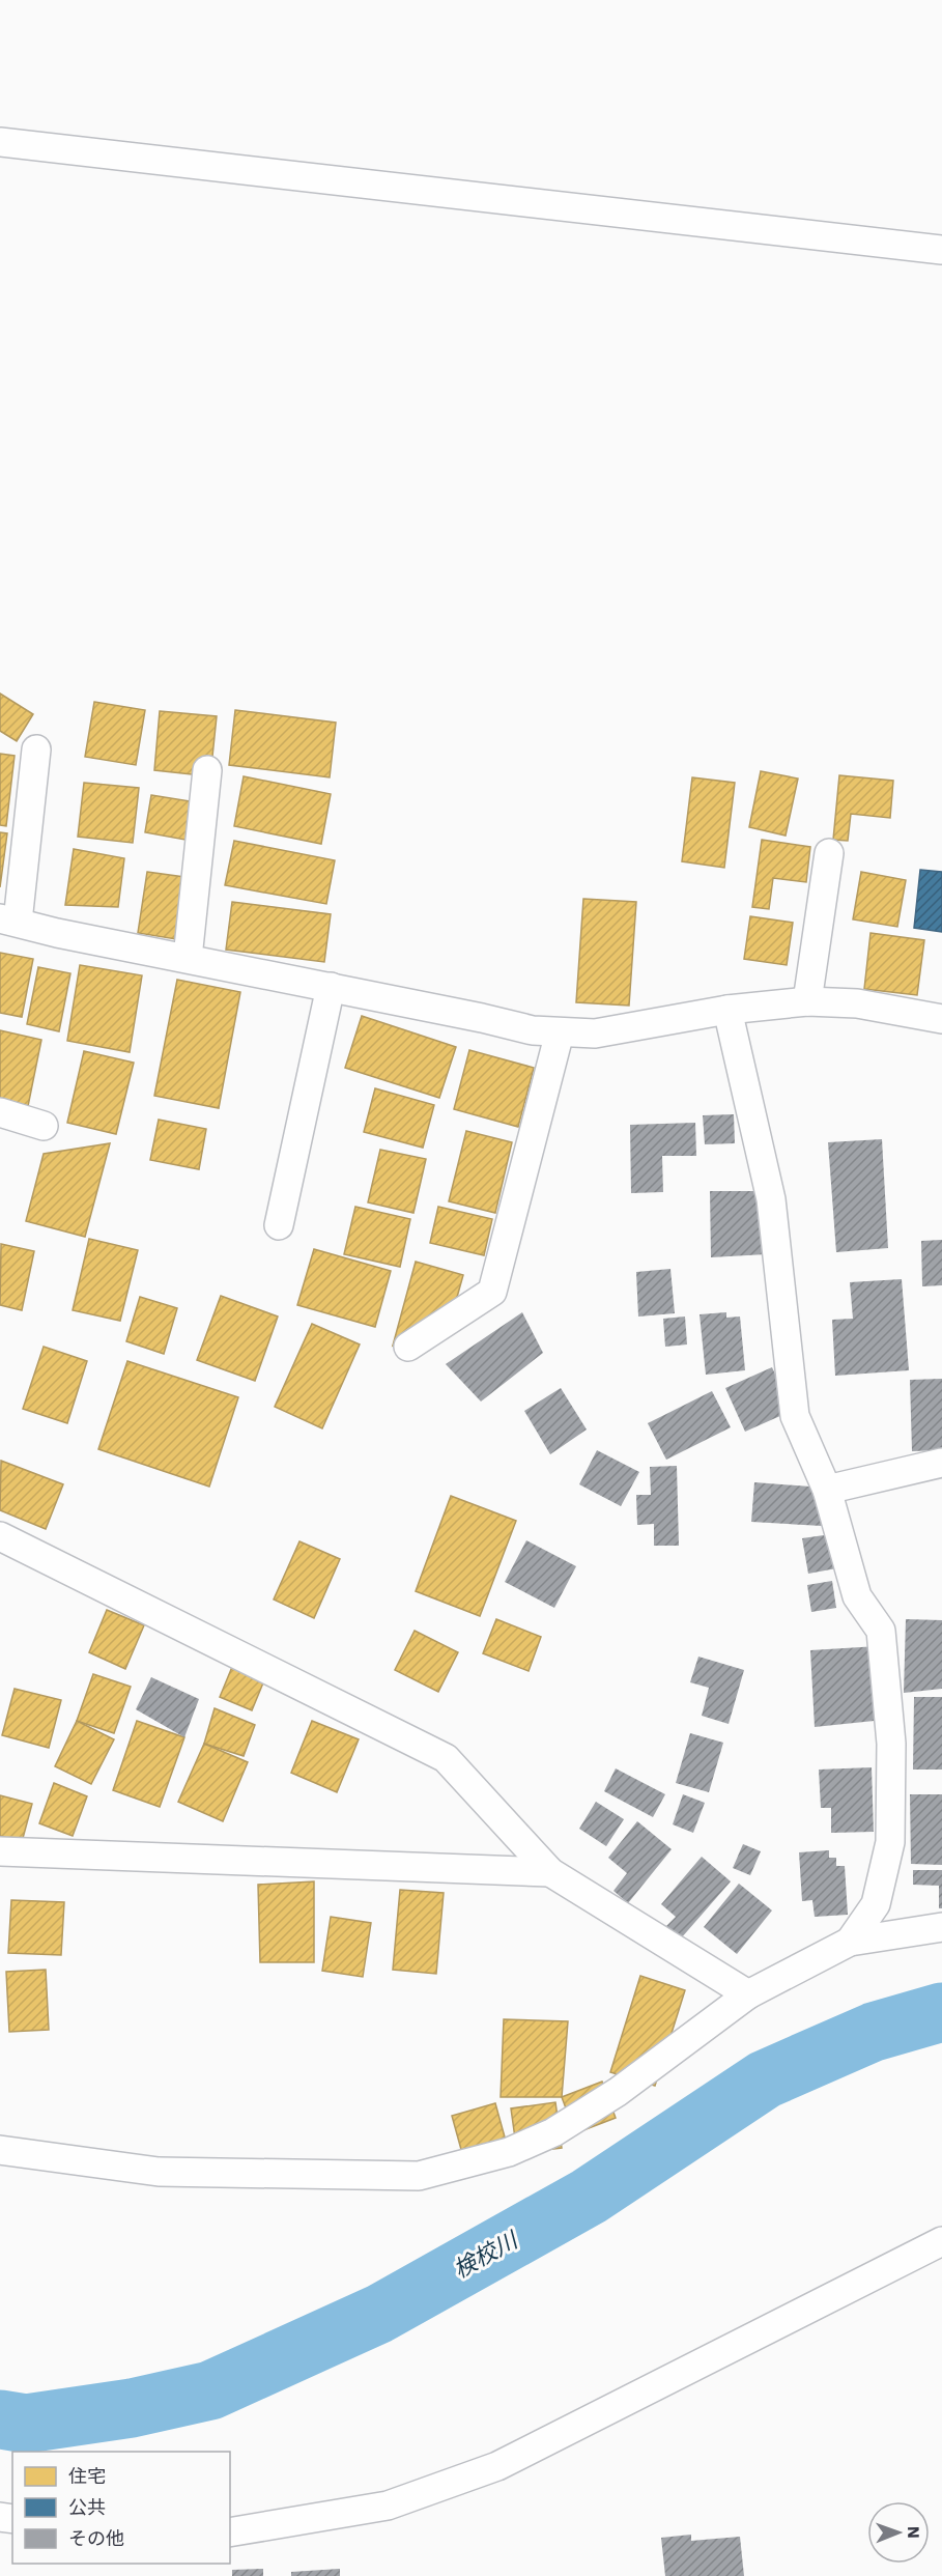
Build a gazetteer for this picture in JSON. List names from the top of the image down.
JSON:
{
  "water": ["検校川"],
  "legend": ["住宅", "公共", "その他"],
  "north": "right"
}
